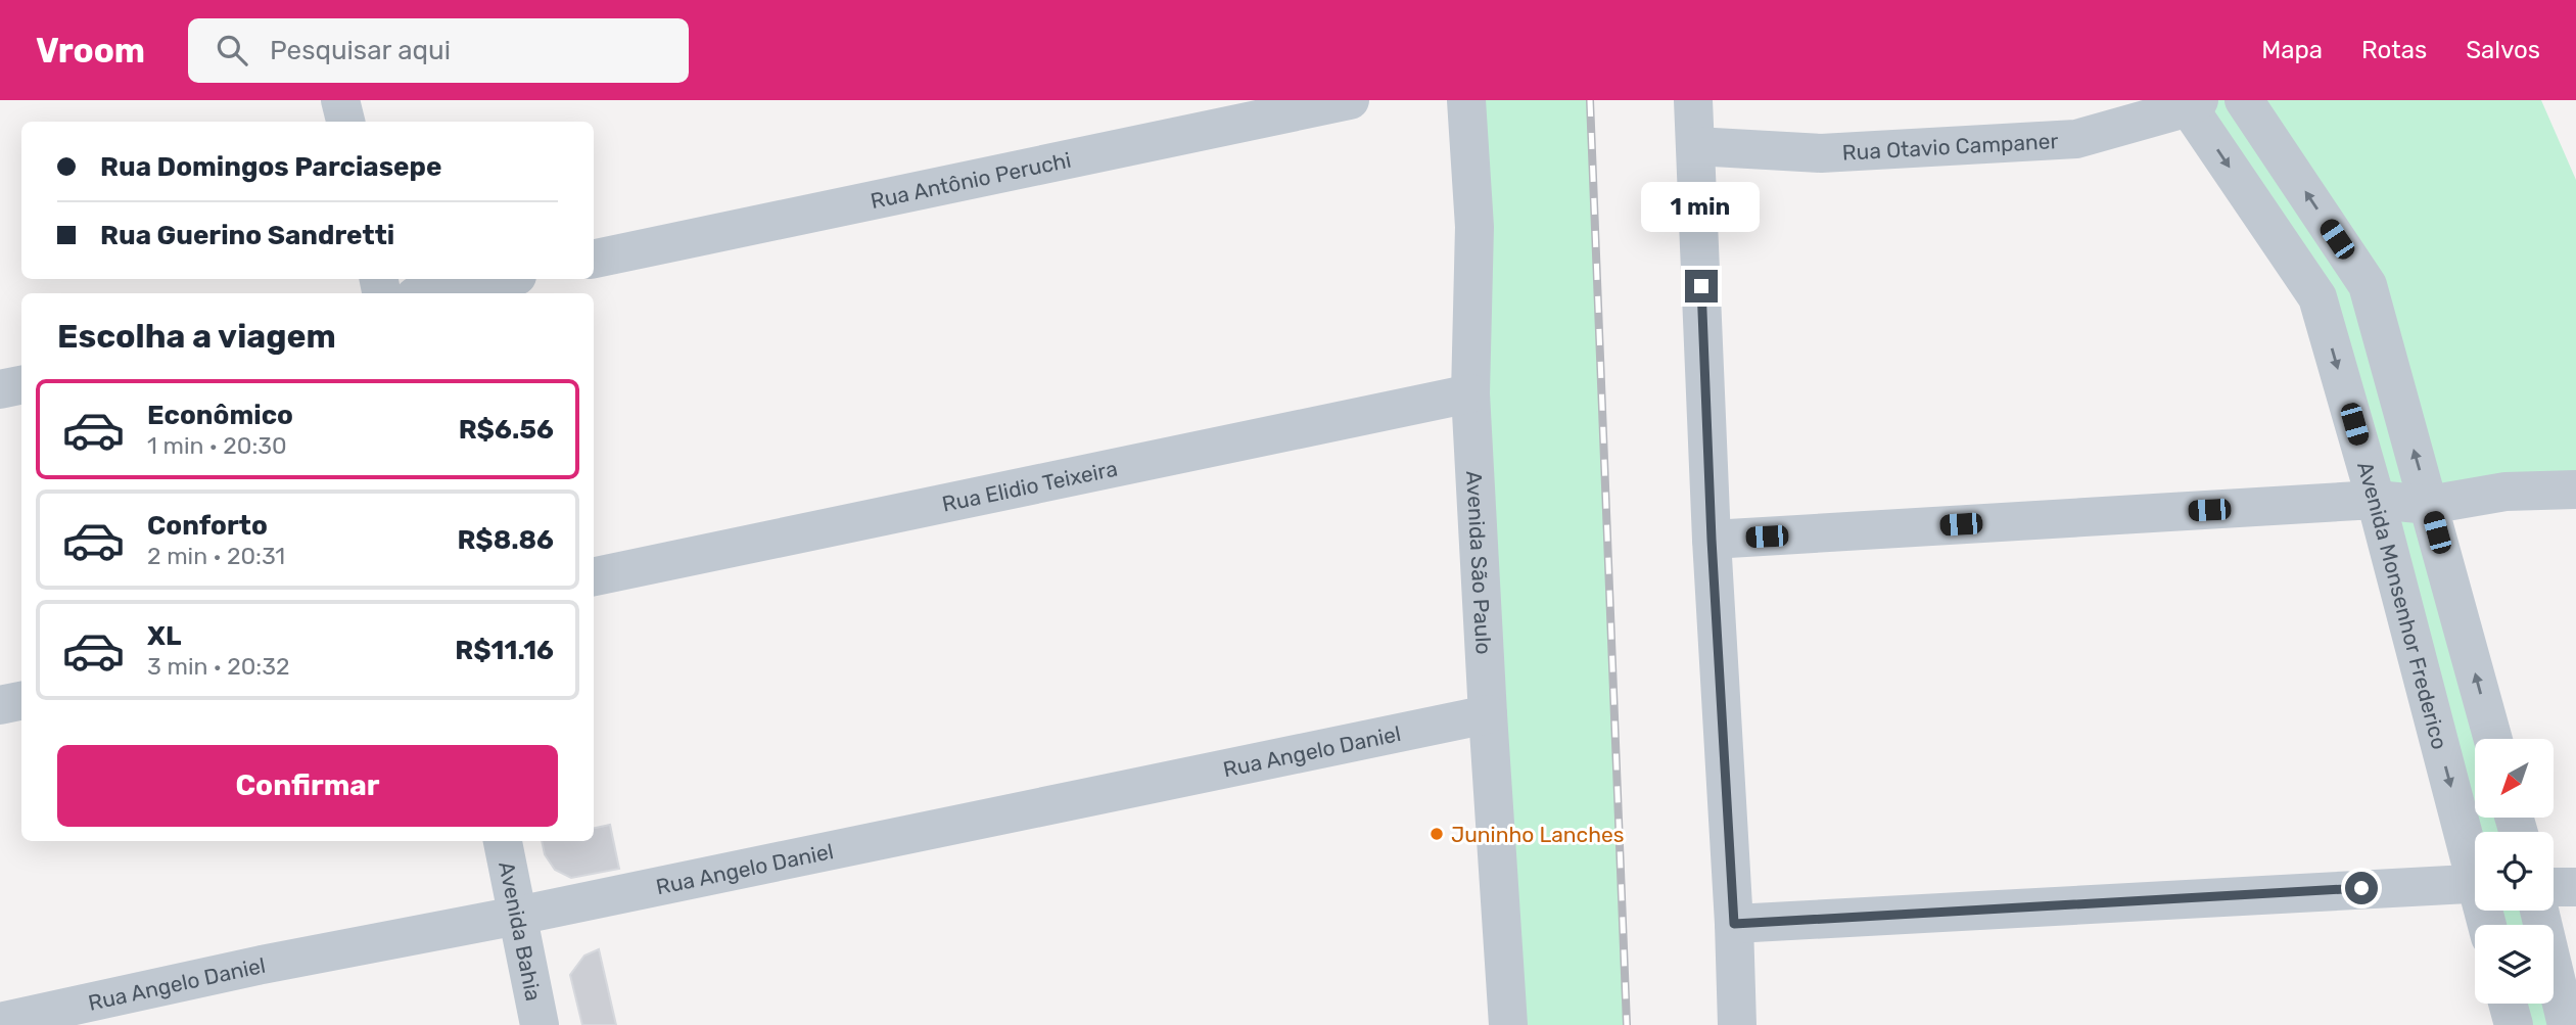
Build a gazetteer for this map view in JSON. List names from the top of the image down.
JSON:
{
  "streets": {
    "street": [
      "Rua Otavio Campaner",
      "Rua Antônio Peruchi",
      "Rua Elidio Teixeira",
      "Avenida São Paulo",
      "Avenida Monsenhor Frederico",
      "Rua Angelo Daniel",
      "Avenida Bahia"
    ]
  },
  "crossings": [
    ["Rua Otavio Campaner", "Avenida Monsenhor Frederico"],
    ["Rua Elidio Teixeira", "Avenida São Paulo"],
    ["Avenida São Paulo", "Rua Angelo Daniel"],
    ["Rua Angelo Daniel", "Avenida Bahia"]
  ],
  "places": ["Juninho Lanches"],
  "north": "bottom left",
  "page": {
    "header": "Vroom",
    "search": "Pesquisar aqui",
    "nav": ["Mapa", "Rotas", "Salvos"],
    "banner": ["Rua Domingos Parciasepe", "Rua Guerino Sandretti"],
    "bubble": "1 min",
    "heading": "Escolha a viagem",
    "list": [
      {
        "name": "Econômico",
        "note": "1 min · 20:30",
        "value": "R$6.56"
      },
      {
        "name": "Conforto",
        "note": "2 min · 20:31",
        "value": "R$8.86"
      },
      {
        "name": "XL",
        "note": "3 min · 20:32",
        "value": "R$11.16"
      }
    ],
    "buttons": "Confirmar"
  }
}
